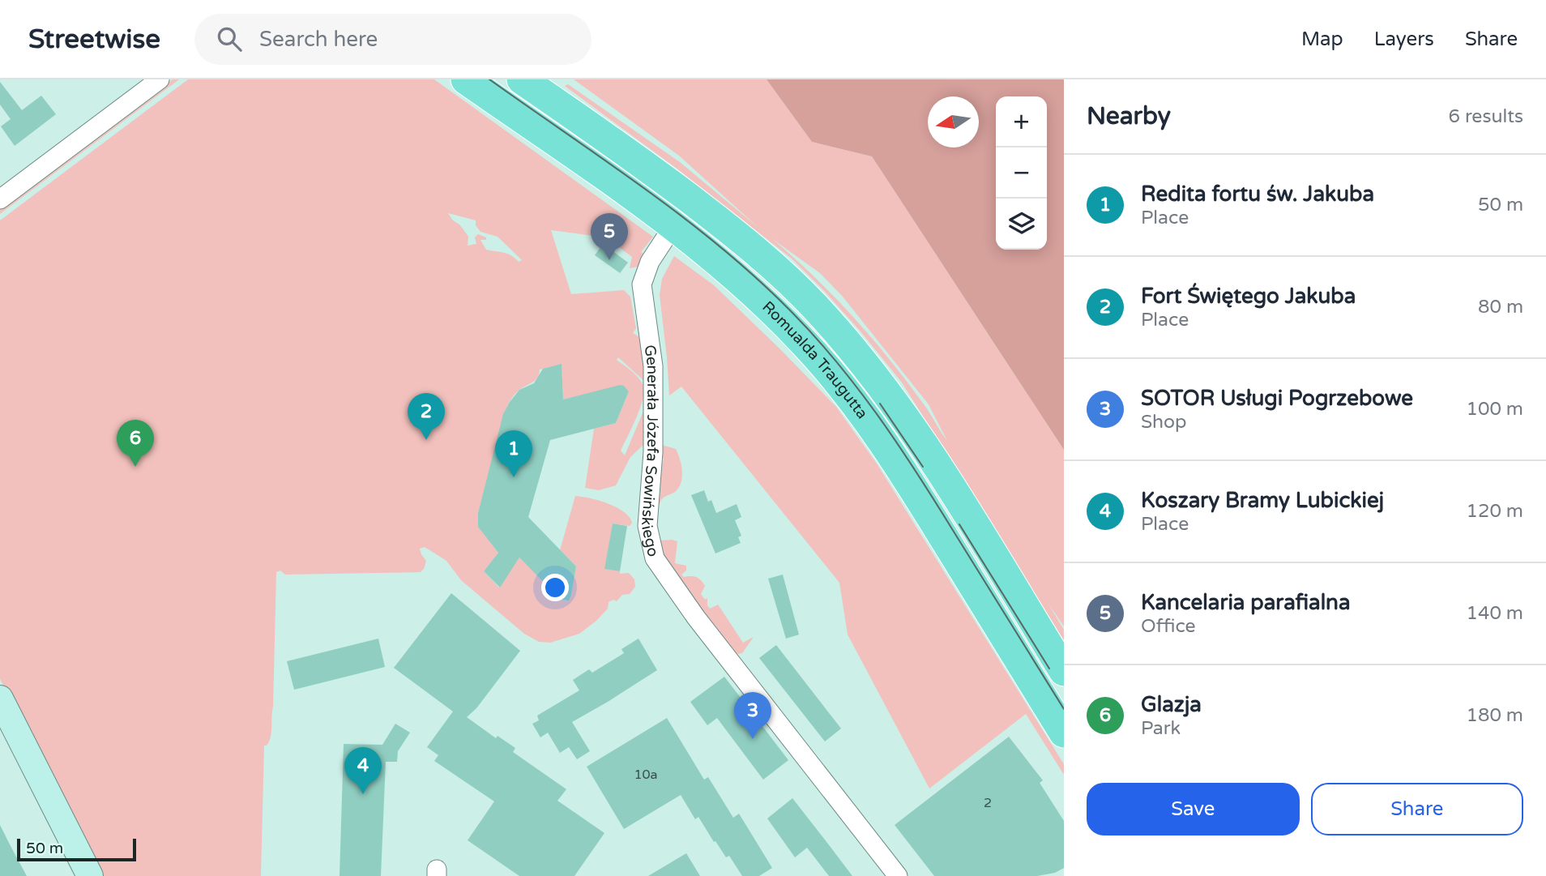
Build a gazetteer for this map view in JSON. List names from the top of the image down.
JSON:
{
  "streets": {
    "main road": ["Romualda Traugutta"],
    "street": ["Generała Józefa Sowińskiego"]
  },
  "crossings": [
    ["Romualda Traugutta", "Generała Józefa Sowińskiego"]
  ],
  "house_numbers": ["10a", "2"],
  "scale_bar": "50 m",
  "north": "left",
  "page": {
    "header": "Streetwise",
    "search": "Search here",
    "nav": ["Map", "Layers", "Share"],
    "heading": ["Nearby", "6 results"],
    "map_buttons": ["+", "−"],
    "list": [
      {
        "mark": "1",
        "name": "Redita fortu św. Jakuba",
        "note": "Place",
        "value": "50 m"
      },
      {
        "mark": "2",
        "name": "Fort Świętego Jakuba",
        "note": "Place",
        "value": "80 m"
      },
      {
        "mark": "3",
        "name": "SOTOR Usługi Pogrzebowe",
        "note": "Shop",
        "value": "100 m"
      },
      {
        "mark": "4",
        "name": "Koszary Bramy Lubickiej",
        "note": "Place",
        "value": "120 m"
      },
      {
        "mark": "5",
        "name": "Kancelaria parafialna",
        "note": "Office",
        "value": "140 m"
      },
      {
        "mark": "6",
        "name": "Glazja",
        "note": "Park",
        "value": "180 m"
      }
    ],
    "pins": [
      "5",
      "2",
      "6",
      "1",
      "3",
      "4"
    ],
    "buttons": ["Save", "Share"],
    "scale": "50 m"
  }
}
